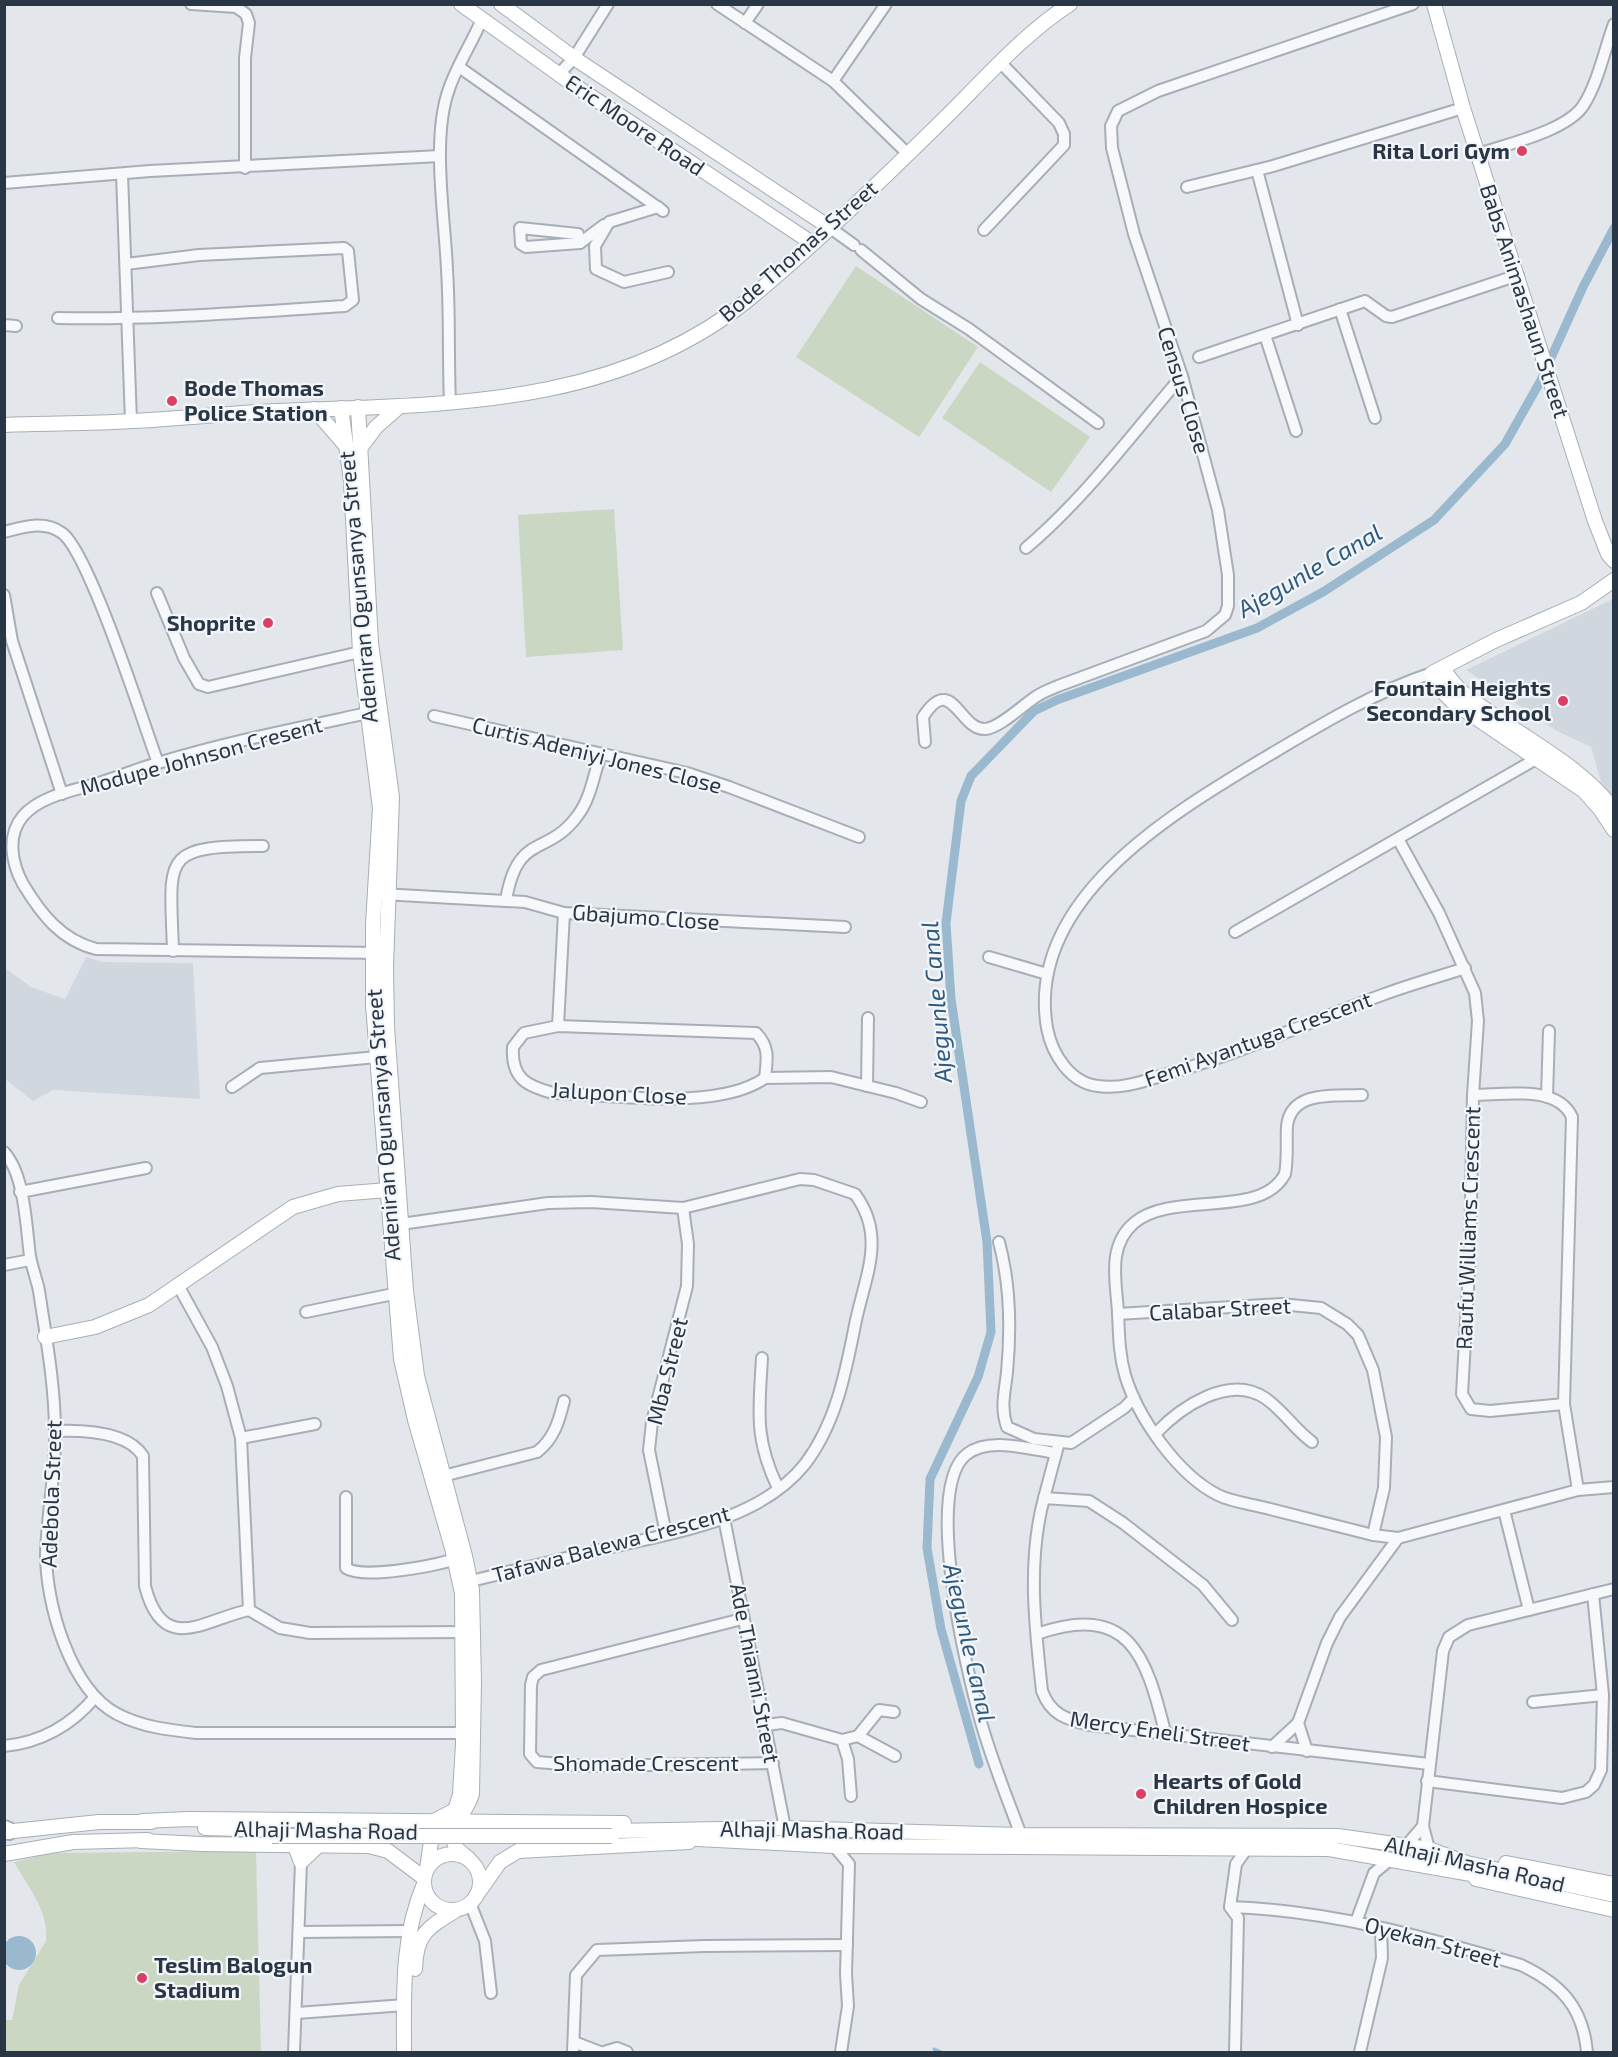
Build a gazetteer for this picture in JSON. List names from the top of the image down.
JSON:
{
  "streets": {
    "main road": [
      "Eric Moore Road",
      "Bode Thomas Street",
      "Babs Animashaun Street",
      "Adeniran Ogunsanya Street",
      "Alhaji Masha Road"
    ],
    "street": [
      "Census Close",
      "Curtis Adeniyi Jones Close",
      "Modupe Johnson Cresent",
      "Gbajumo Close",
      "Femi Ayantuga Crescent",
      "Jalupon Close",
      "Raufu Williams Crescent",
      "Calabar Street",
      "Mba Street",
      "Adebola Street",
      "Tafawa Balewa Crescent",
      "Ade Thianni Street",
      "Mercy Eneli Street",
      "Shomade Crescent",
      "Oyekan Street"
    ]
  },
  "crossings": [
    ["Eric Moore Road", "Bode Thomas Street"],
    ["Bode Thomas Street", "Adeniran Ogunsanya Street"],
    ["Adeniran Ogunsanya Street", "Modupe Johnson Cresent"],
    ["Adeniran Ogunsanya Street", "Gbajumo Close"],
    ["Adeniran Ogunsanya Street", "Adebola Street"],
    ["Adeniran Ogunsanya Street", "Tafawa Balewa Crescent"],
    ["Mba Street", "Tafawa Balewa Crescent"],
    ["Tafawa Balewa Crescent", "Ade Thianni Street"],
    ["Ade Thianni Street", "Shomade Crescent"],
    ["Ade Thianni Street", "Alhaji Masha Road"]
  ],
  "water": ["Ajegunle Canal"],
  "places": [
    "Rita Lori Gym",
    "Bode Thomas Police Station",
    "Shoprite",
    "Fountain Heights Secondary School",
    "Hearts of Gold Children Hospice",
    "Teslim Balogun Stadium"
  ]
}
